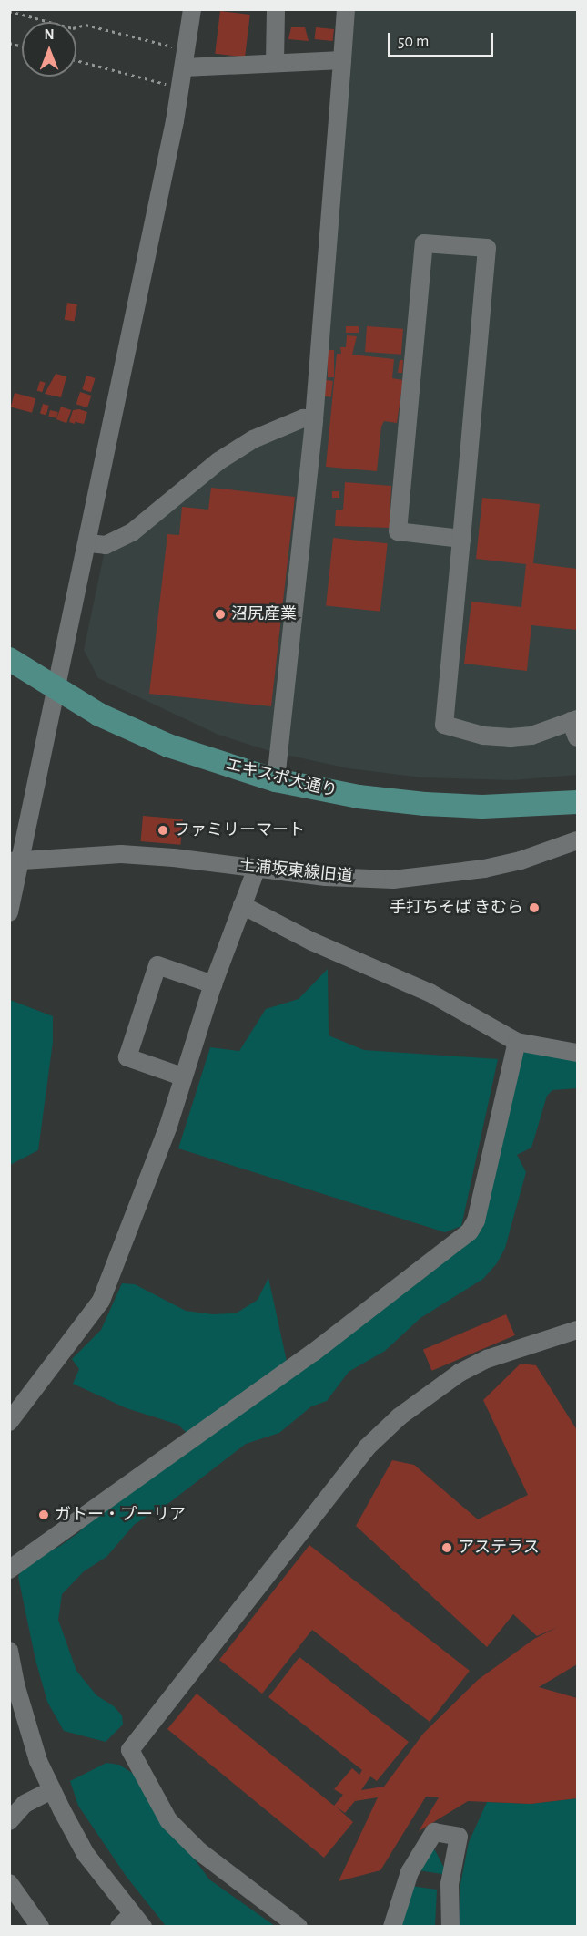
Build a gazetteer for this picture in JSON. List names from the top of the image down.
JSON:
{
  "streets": {
    "main road": ["エキスポ大通り"],
    "street": ["土浦坂東線旧道"]
  },
  "places": [
    "沼尻産業",
    "ファミリーマート",
    "手打ちそば きむら",
    "ガトー・プーリア",
    "アステラス"
  ],
  "scale_bar": "50 m",
  "north": "top"
}
